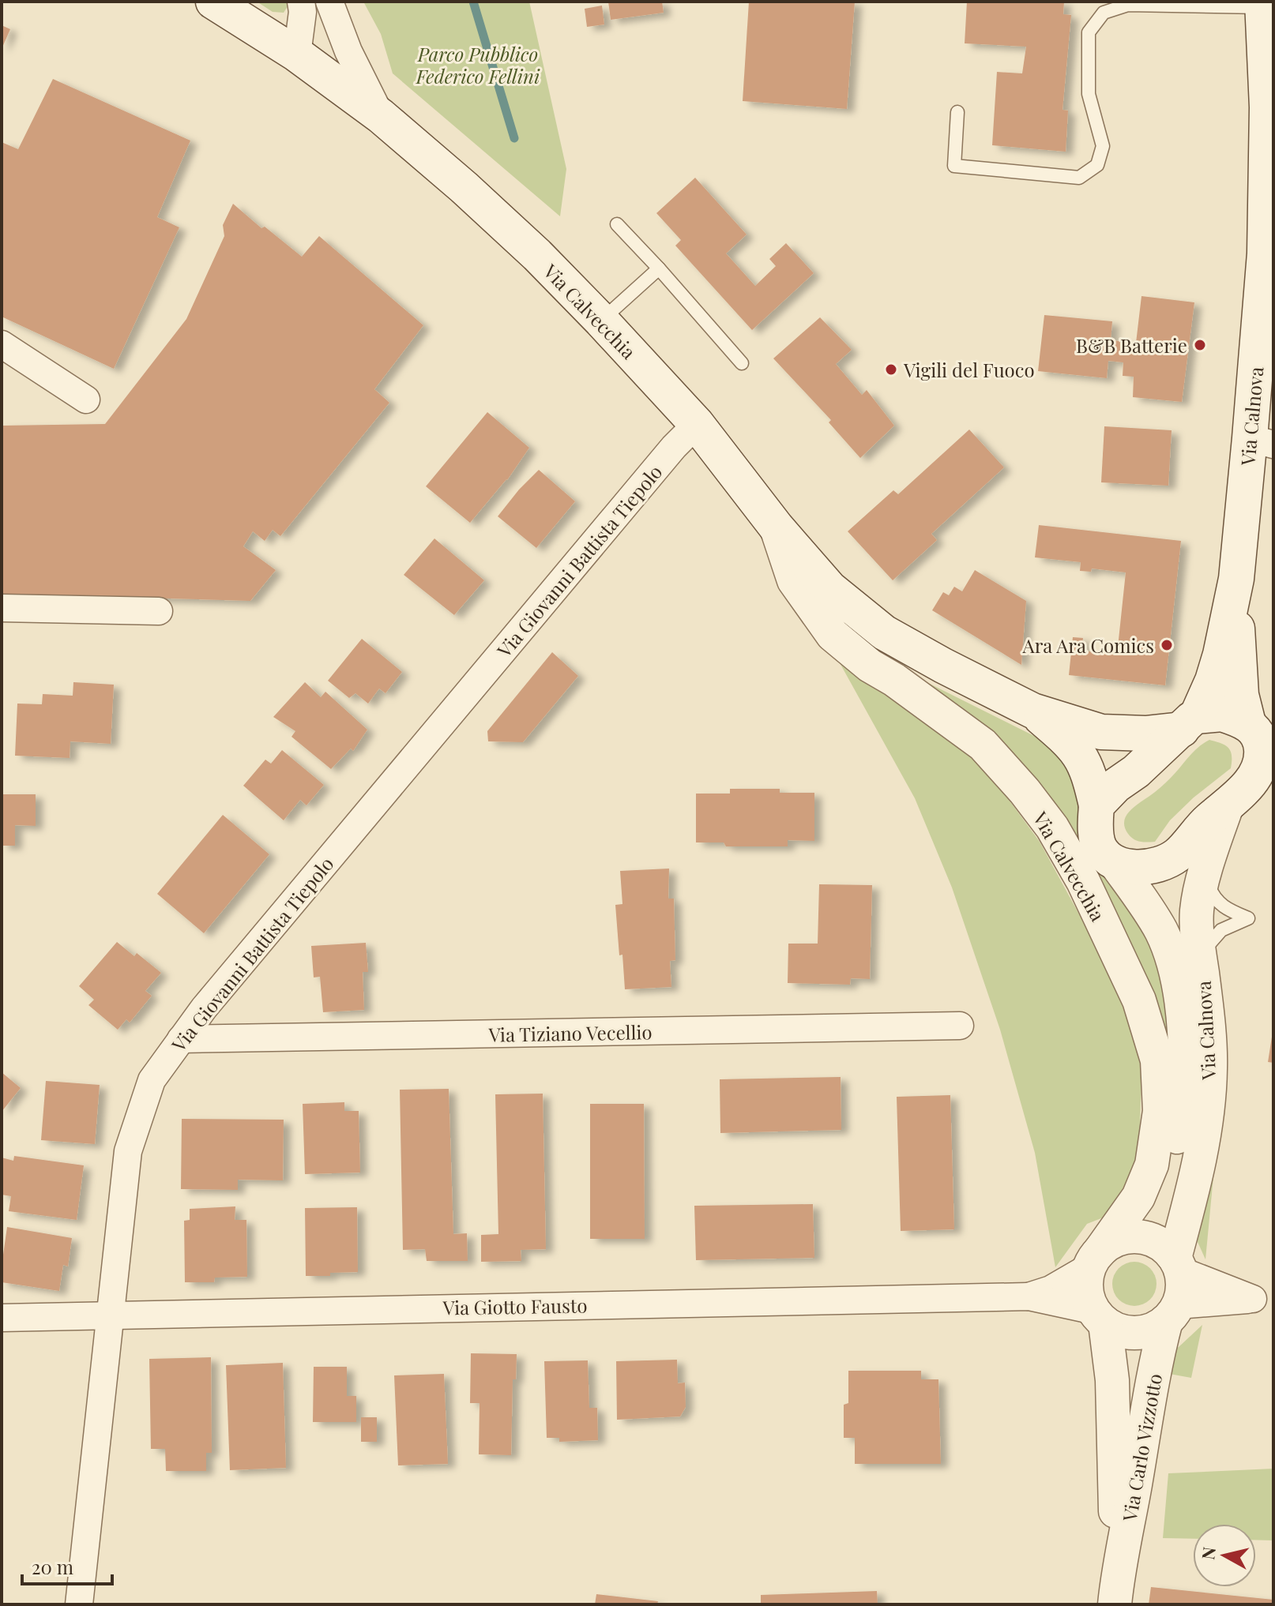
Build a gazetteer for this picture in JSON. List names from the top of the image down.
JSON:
{
  "streets": {
    "main road": ["Via Calvecchia", "Via Calnova"],
    "street": [
      "Via Giovanni Battista Tiepolo",
      "Via Tiziano Vecellio",
      "Via Giotto Fausto",
      "Via Carlo Vizzotto"
    ]
  },
  "crossings": [
    ["Via Calvecchia", "Via Calnova"],
    ["Via Calvecchia", "Via Giovanni Battista Tiepolo"],
    ["Via Calvecchia", "Via Carlo Vizzotto"],
    ["Via Calnova", "Via Carlo Vizzotto"],
    ["Via Giovanni Battista Tiepolo", "Via Tiziano Vecellio"],
    ["Via Giovanni Battista Tiepolo", "Via Giotto Fausto"]
  ],
  "parks": ["Parco Pubblico Federico Fellini"],
  "places": ["B&B Batterie", "Vigili del Fuoco", "Ara Ara Comics"],
  "scale_bar": "20 m",
  "north": "left"
}
